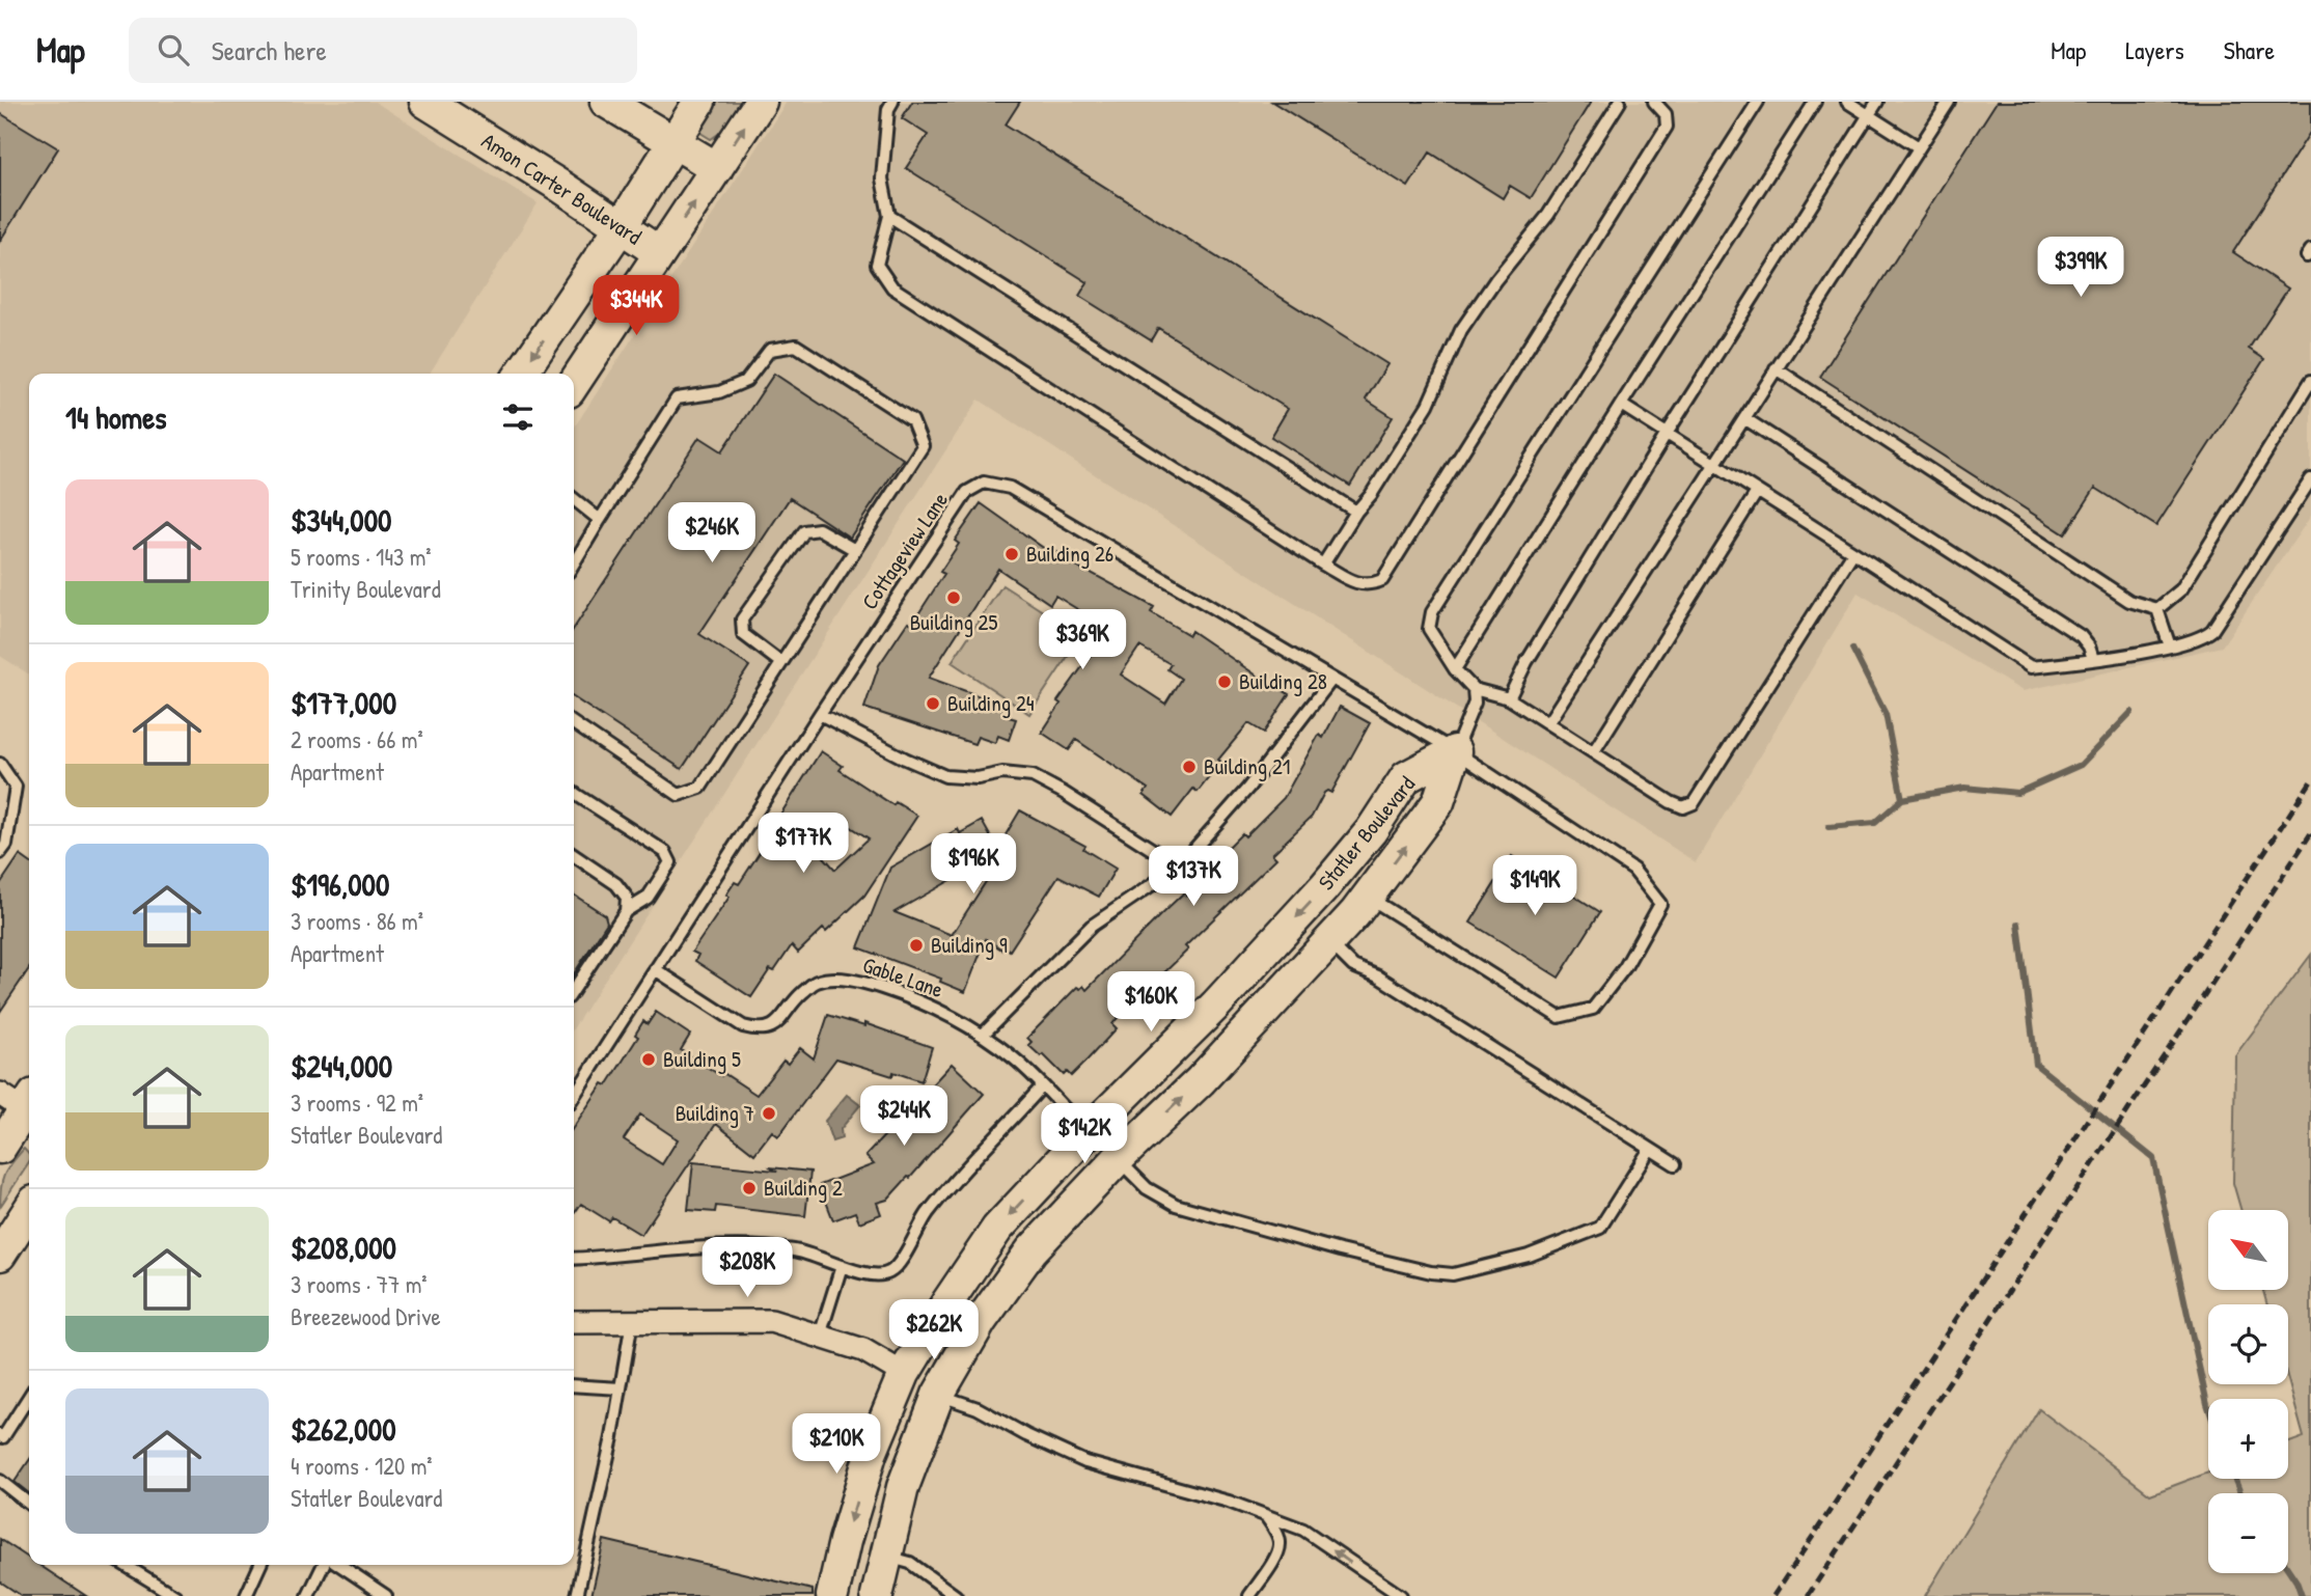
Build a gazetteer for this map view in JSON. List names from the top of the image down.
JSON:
{
  "streets": {
    "street": ["Amon Carter Boulevard", "Statler Boulevard"],
    "lane": ["Cottageview Lane", "Gable Lane"]
  },
  "crossings": [
    ["Cottageview Lane", "Statler Boulevard"],
    ["Cottageview Lane", "Gable Lane"],
    ["Statler Boulevard", "Gable Lane"]
  ],
  "places": [
    "Building 26",
    "Building 25",
    "Building 28",
    "Building 24",
    "Building 21",
    "Building 9",
    "Building 5",
    "Building 7",
    "Building 2"
  ],
  "north": "top left",
  "page": {
    "header": "Map",
    "search": "Search here",
    "nav": ["Map", "Layers", "Share"],
    "price": [
      "$399K",
      "$344K",
      "$246K",
      "$369K",
      "$177K",
      "$196K",
      "$137K",
      "$149K",
      "$160K",
      "$244K",
      "$142K",
      "$208K",
      "$262K",
      "$210K"
    ],
    "heading": "14 homes",
    "list": [
      {
        "name": "$344,000",
        "note": "5 rooms · 143 m² · Trinity Boulevard"
      },
      {
        "name": "$177,000",
        "note": "2 rooms · 66 m² · Apartment"
      },
      {
        "name": "$196,000",
        "note": "3 rooms · 86 m² · Apartment"
      },
      {
        "name": "$244,000",
        "note": "3 rooms · 92 m² · Statler Boulevard"
      },
      {
        "name": "$208,000",
        "note": "3 rooms · 77 m² · Breezewood Drive"
      },
      {
        "name": "$262,000",
        "note": "4 rooms · 120 m² · Statler Boulevard"
      }
    ],
    "map_buttons": ["+", "−"]
  }
}
